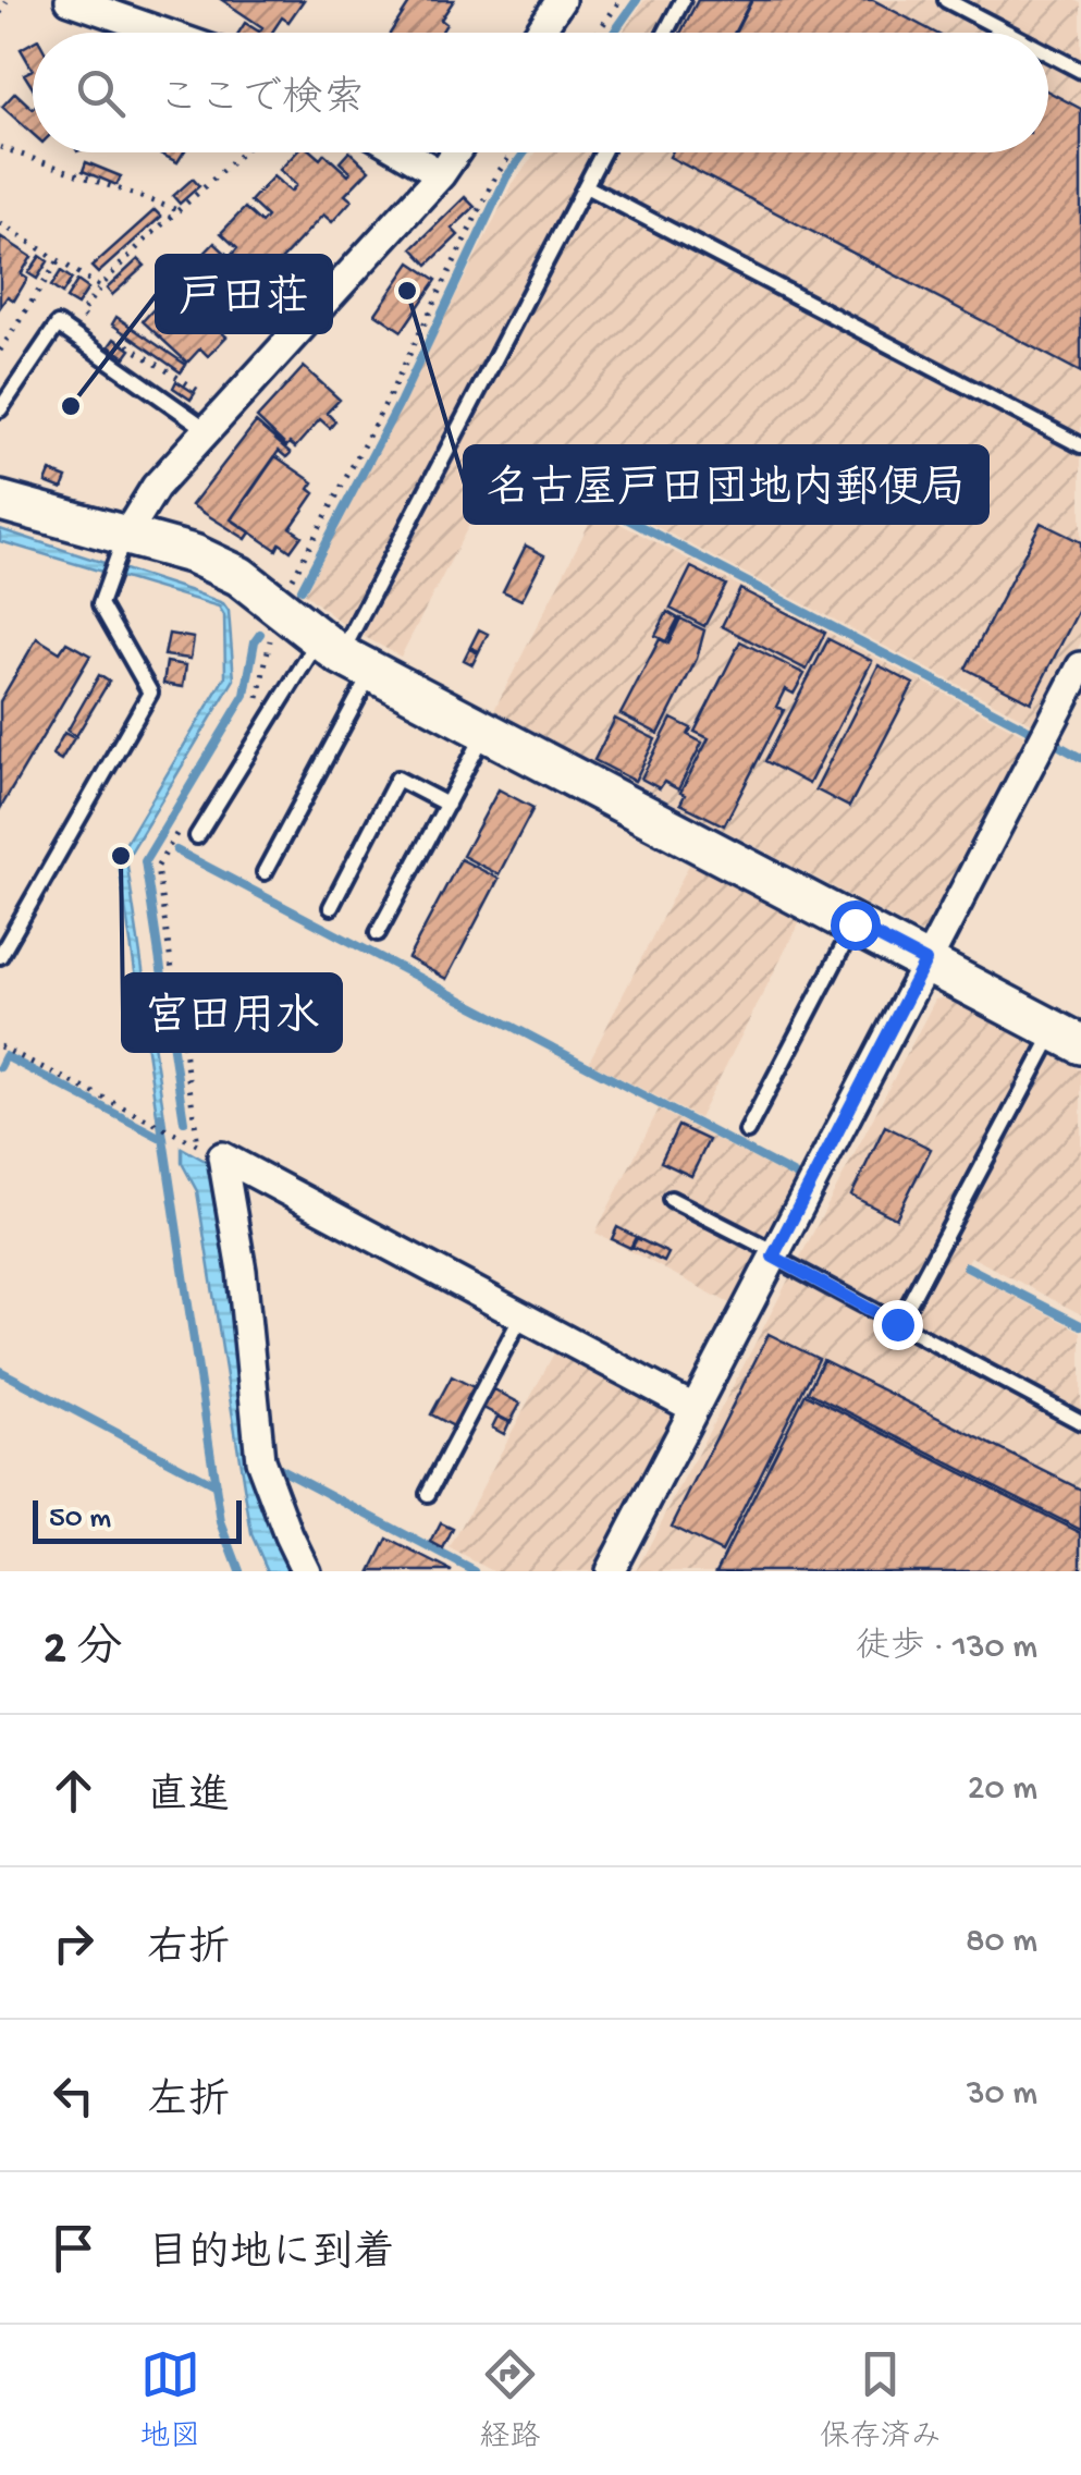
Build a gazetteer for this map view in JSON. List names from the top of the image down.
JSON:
{
  "places": ["名古屋戸田団地内郵便局", "戸田荘", "宮田用水"],
  "scale_bar": "50 m",
  "page": {
    "search": "ここで検索",
    "scale": "50 m",
    "heading": ["2 分", "徒歩 · 130 m"],
    "list": [
      ["直進", "20 m"],
      ["右折", "80 m"],
      ["左折", "30 m"],
      "目的地に到着"
    ],
    "nav": ["地図", "経路", "保存済み"]
  }
}
